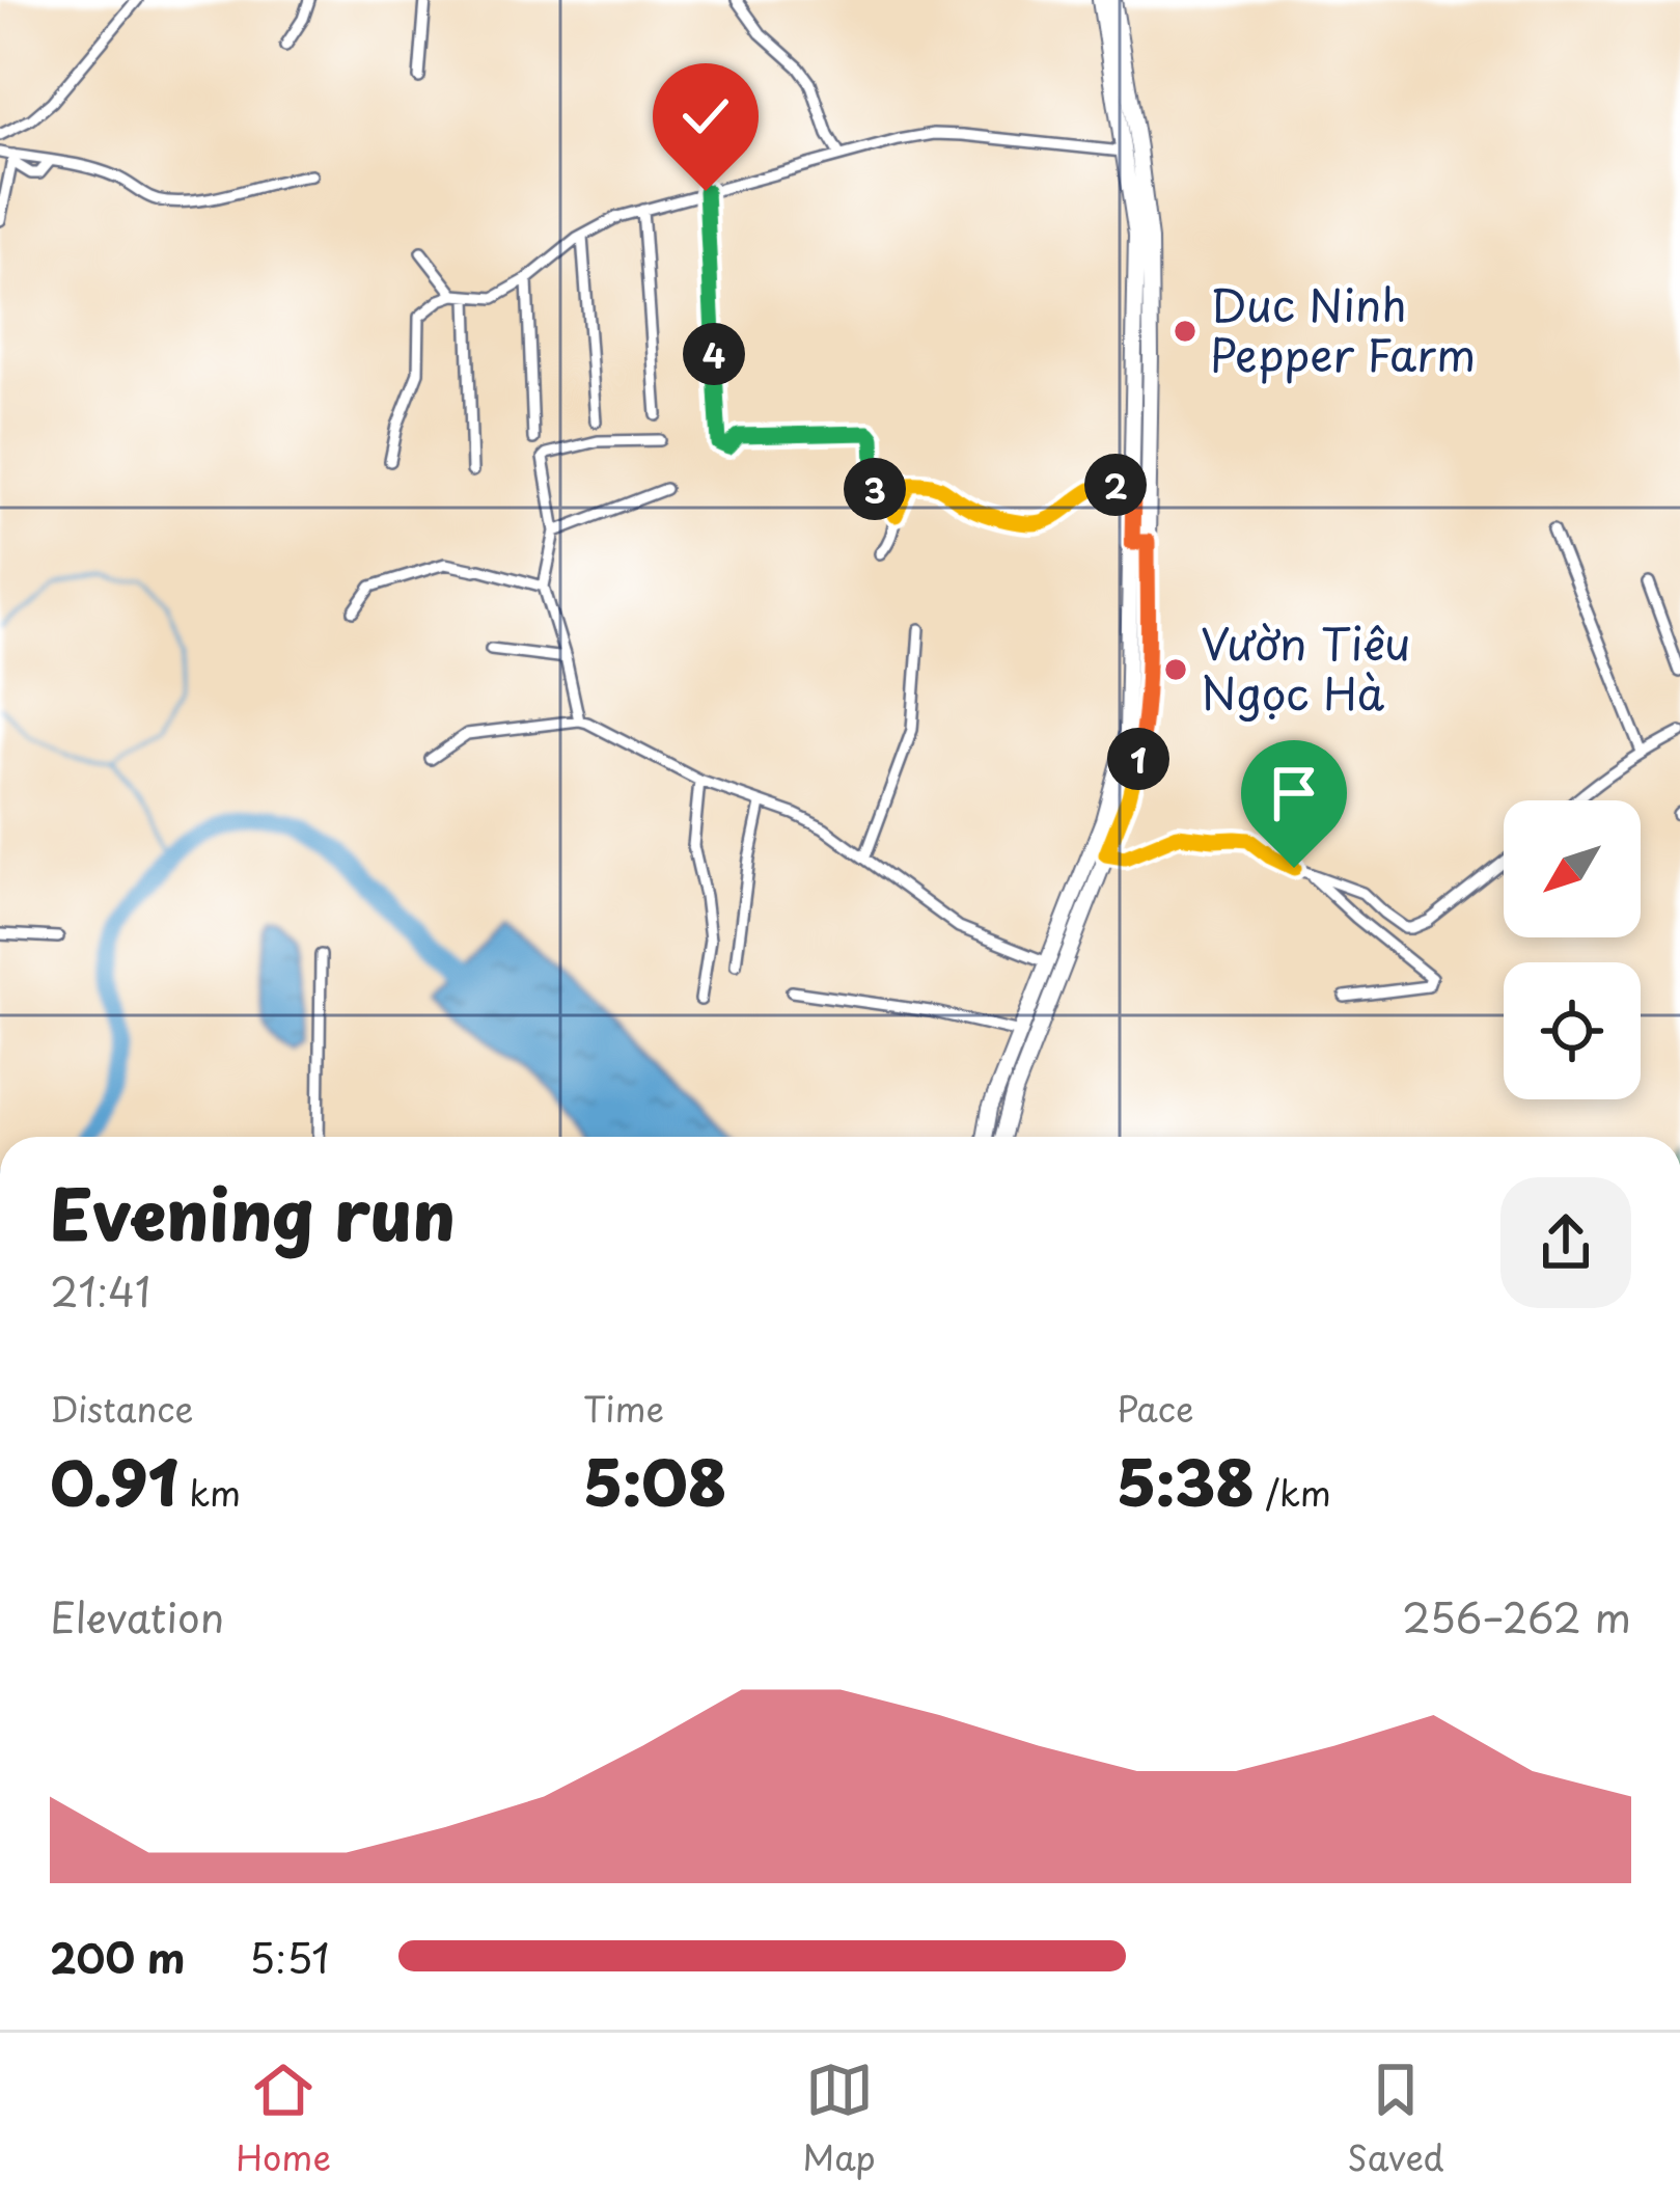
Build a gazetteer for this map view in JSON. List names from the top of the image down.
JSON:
{
  "places": ["Duc Ninh Pepper Farm", "Vườn Tiêu Ngọc Hà"],
  "north": "bottom left",
  "page": {
    "pins": [
      "4",
      "2",
      "3",
      "1"
    ],
    "heading": ["Evening run", "21:41"],
    "stats": [
      ["Distance", "0.91 km"],
      ["Time", "5:08"],
      ["Pace", "5:38 /km"]
    ],
    "chart": ["Elevation", "256–262 m"],
    "list": [
      {
        "name": "200 m",
        "note": "5:51"
      }
    ],
    "tabs": ["Home", "Map", "Saved"]
  }
}
